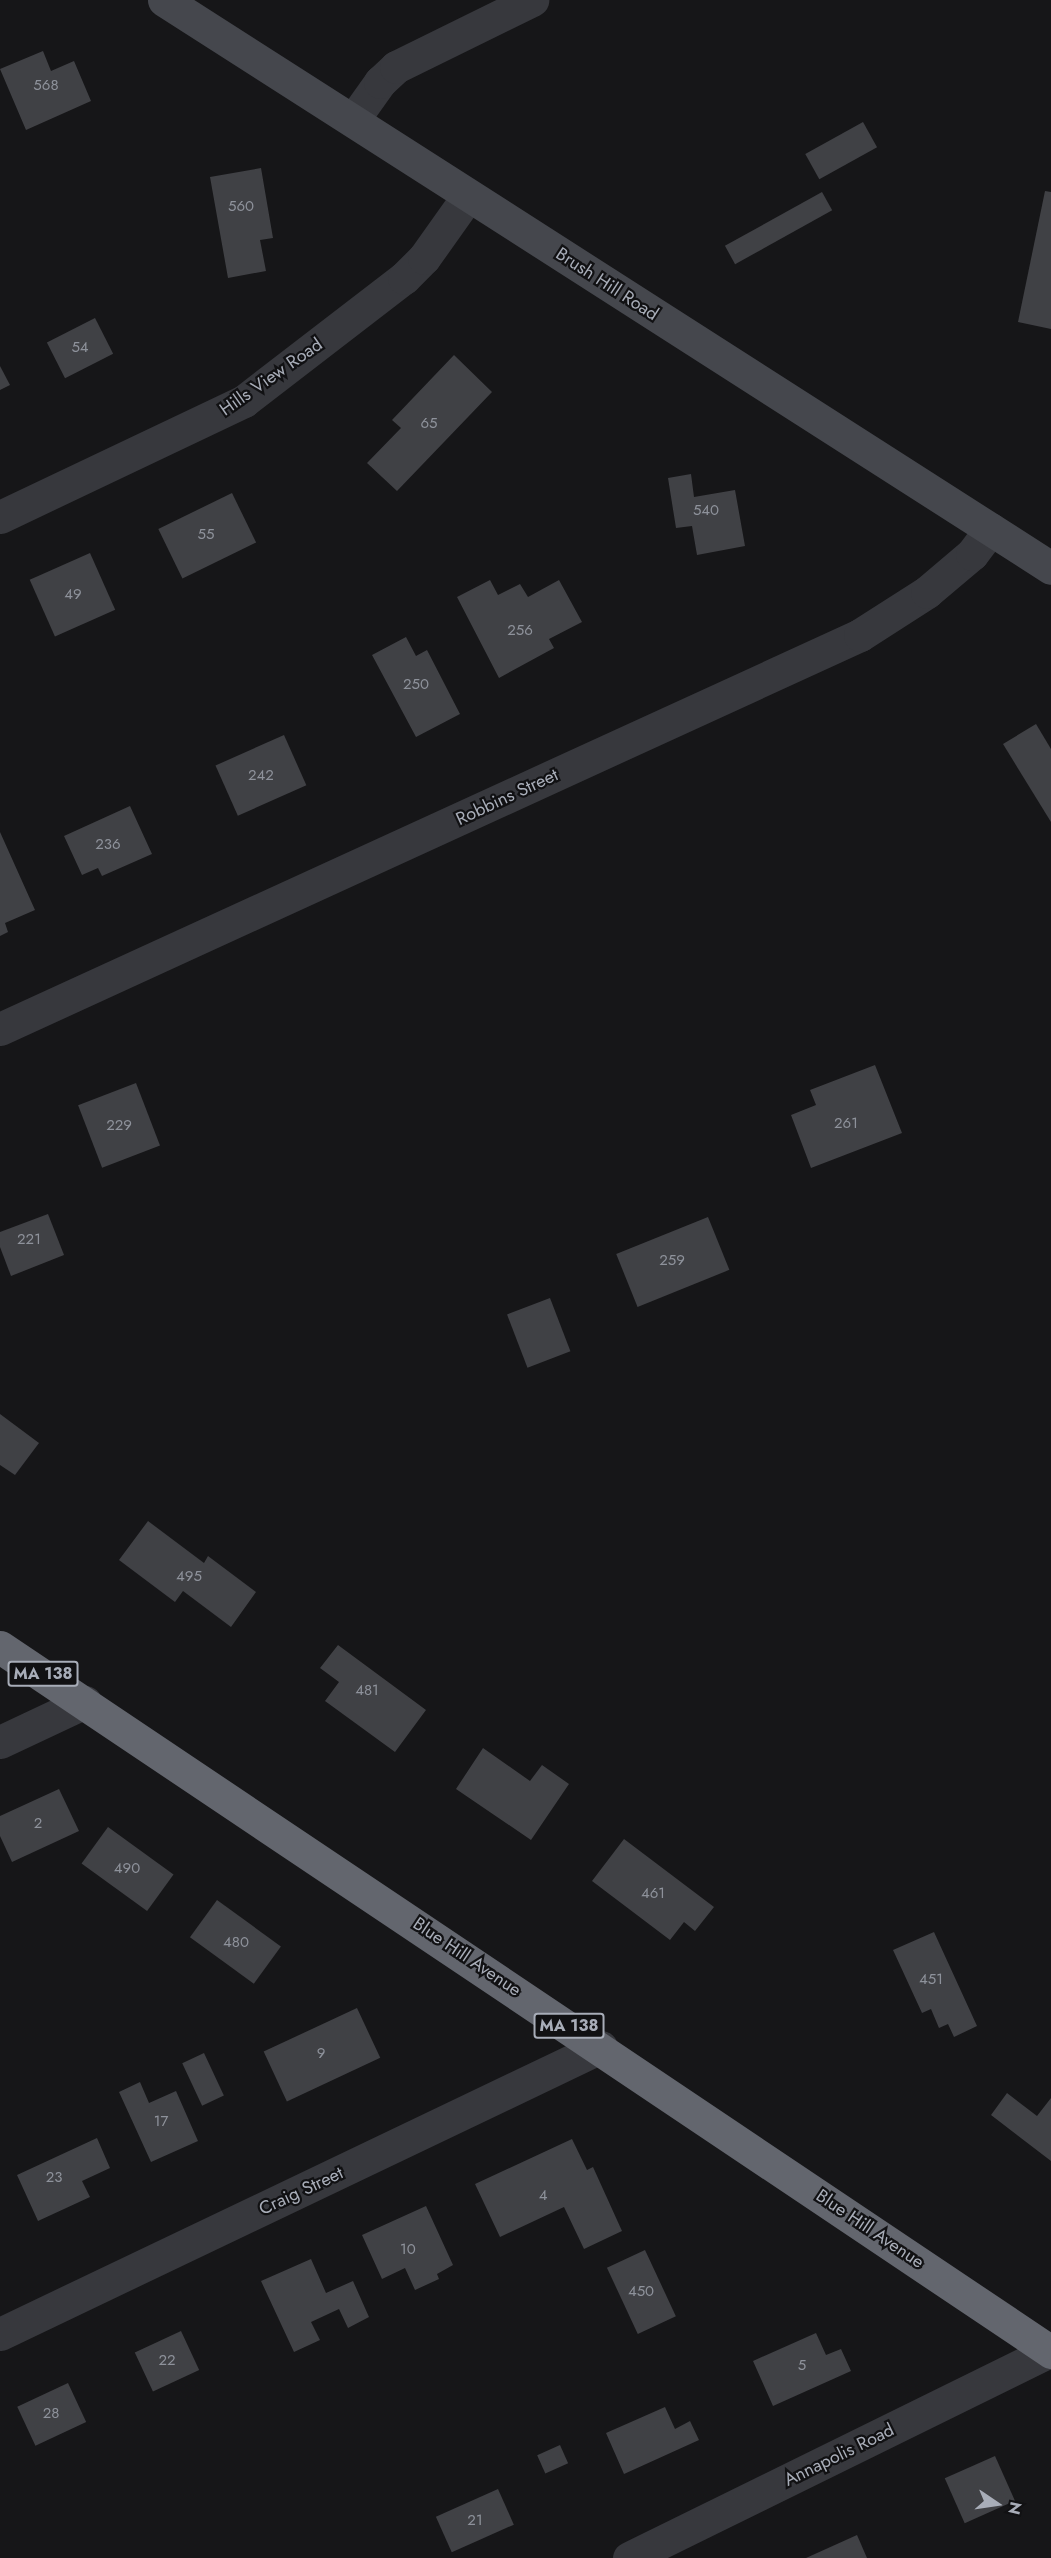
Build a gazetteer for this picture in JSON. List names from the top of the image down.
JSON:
{
  "streets": {
    "highway": ["MA 138", "Blue Hill Avenue"],
    "street": [
      "Brush Hill Road",
      "Hills View Road",
      "Robbins Street",
      "Craig Street",
      "Annapolis Road"
    ]
  },
  "crossings": [
    ["Brush Hill Road", "Hills View Road"],
    ["Brush Hill Road", "Robbins Street"],
    ["Blue Hill Avenue", "Craig Street"],
    ["Blue Hill Avenue", "Annapolis Road"]
  ],
  "house_numbers": [
    "568",
    "560",
    "54",
    "65",
    "540",
    "55",
    "49",
    "256",
    "250",
    "242",
    "236",
    "261",
    "229",
    "221",
    "259",
    "495",
    "481",
    "2",
    "490",
    "461",
    "480",
    "451",
    "9",
    "17",
    "23",
    "4",
    "10",
    "450",
    "22",
    "5",
    "28",
    "21"
  ],
  "north": "right"
}
